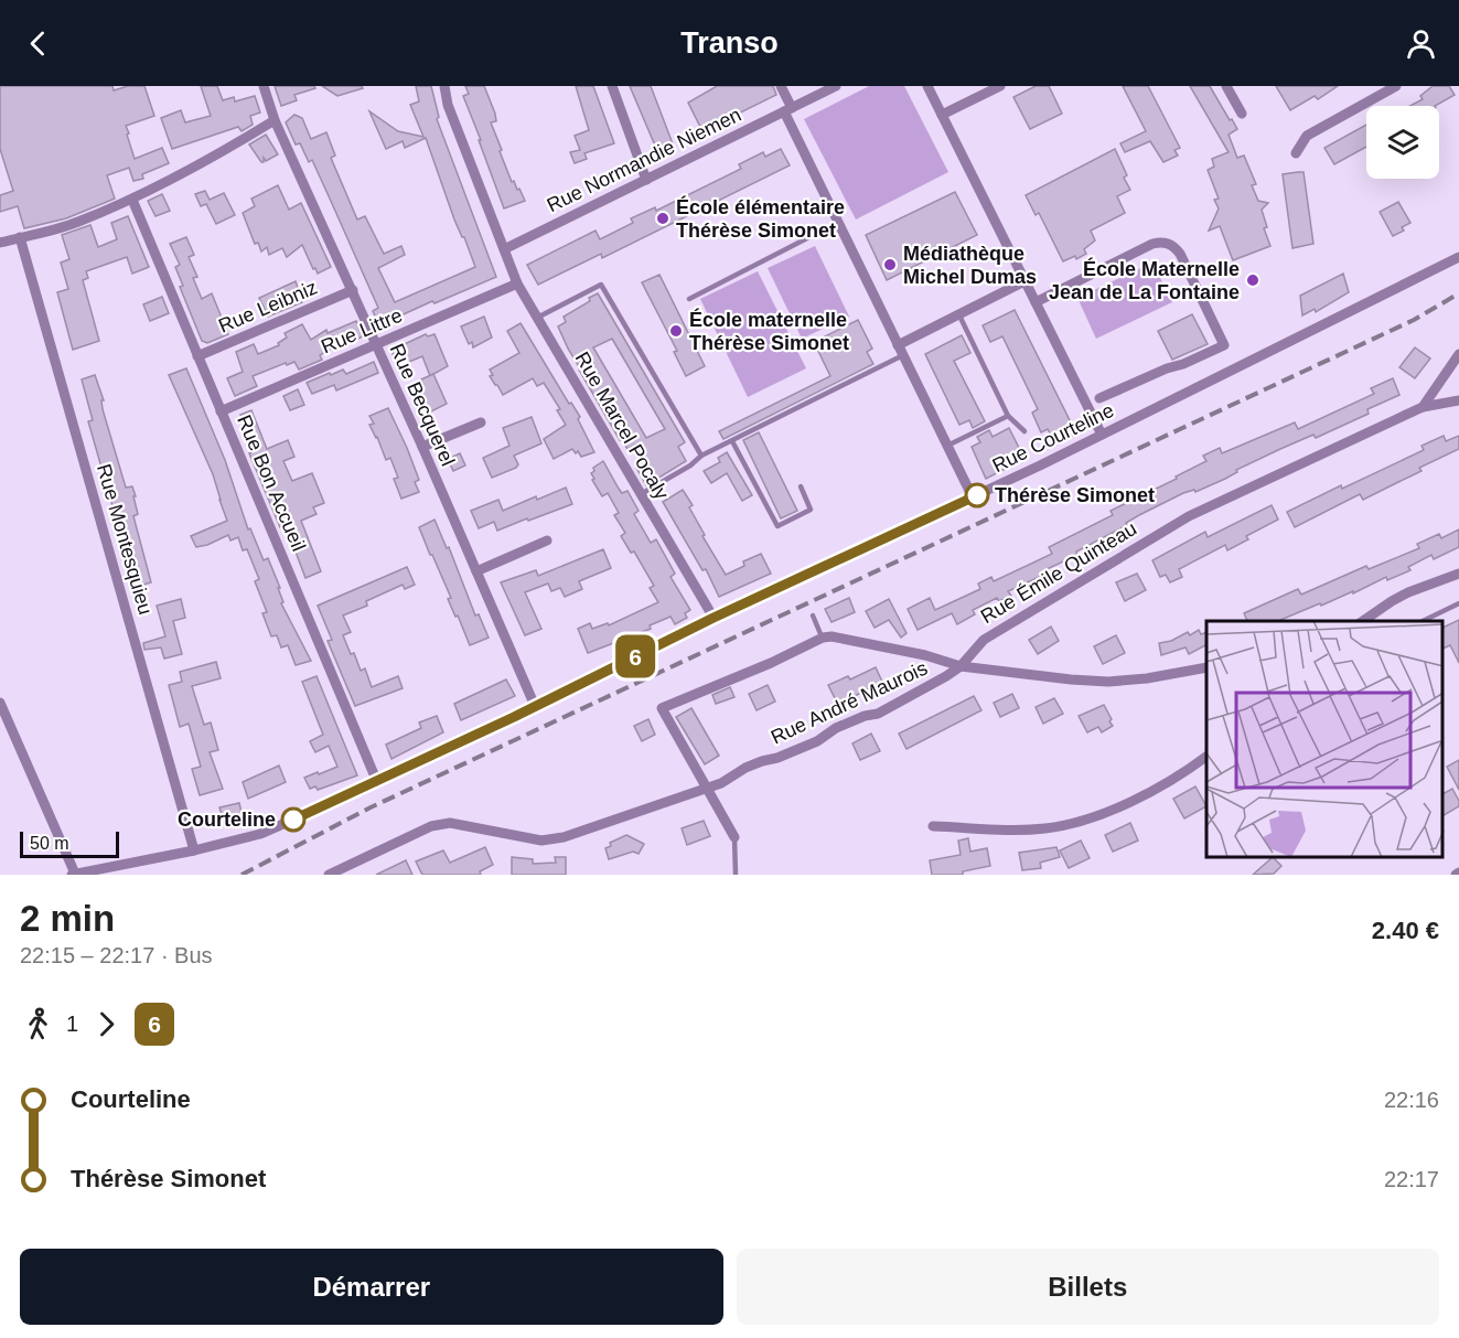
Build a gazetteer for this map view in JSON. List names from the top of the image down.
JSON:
{
  "streets": {
    "street": [
      "Rue Normandie Niemen",
      "Rue Leibniz",
      "Rue Littre",
      "Rue Becquerel",
      "Rue Marcel Pocaly",
      "Rue Courteline",
      "Rue Bon Accueil",
      "Rue Montesquieu",
      "Rue Émile Quinteau",
      "Rue André Maurois"
    ]
  },
  "crossings": [
    ["Rue Normandie Niemen", "Rue Marcel Pocaly"],
    ["Rue Leibniz", "Rue Becquerel"],
    ["Rue Leibniz", "Rue Bon Accueil"],
    ["Rue Littre", "Rue Becquerel"],
    ["Rue Littre", "Rue Marcel Pocaly"],
    ["Rue Littre", "Rue Bon Accueil"],
    ["Rue Becquerel", "Rue Courteline"],
    ["Rue Marcel Pocaly", "Rue Courteline"],
    ["Rue Courteline", "Rue Bon Accueil"],
    ["Rue Courteline", "Rue Montesquieu"],
    ["Rue Émile Quinteau", "Rue André Maurois"]
  ],
  "places": [
    "École élémentaire Thérèse Simonet",
    "Médiathèque Michel Dumas",
    "École Maternelle Jean de La Fontaine",
    "École maternelle Thérèse Simonet",
    "Thérèse Simonet",
    "Courteline"
  ],
  "lines": ["bus line 6"],
  "scale_bar": "50 m",
  "page": {
    "header": "Transo",
    "on_map": "6",
    "scale": "50 m",
    "heading": ["2 min", "22:15 – 22:17 · Bus", "2.40 €"],
    "legs": ["1", "6"],
    "list": [
      {
        "name": "Courteline",
        "value": "22:16"
      },
      {
        "name": "Thérèse Simonet",
        "value": "22:17"
      }
    ],
    "buttons": ["Démarrer", "Billets"]
  }
}
